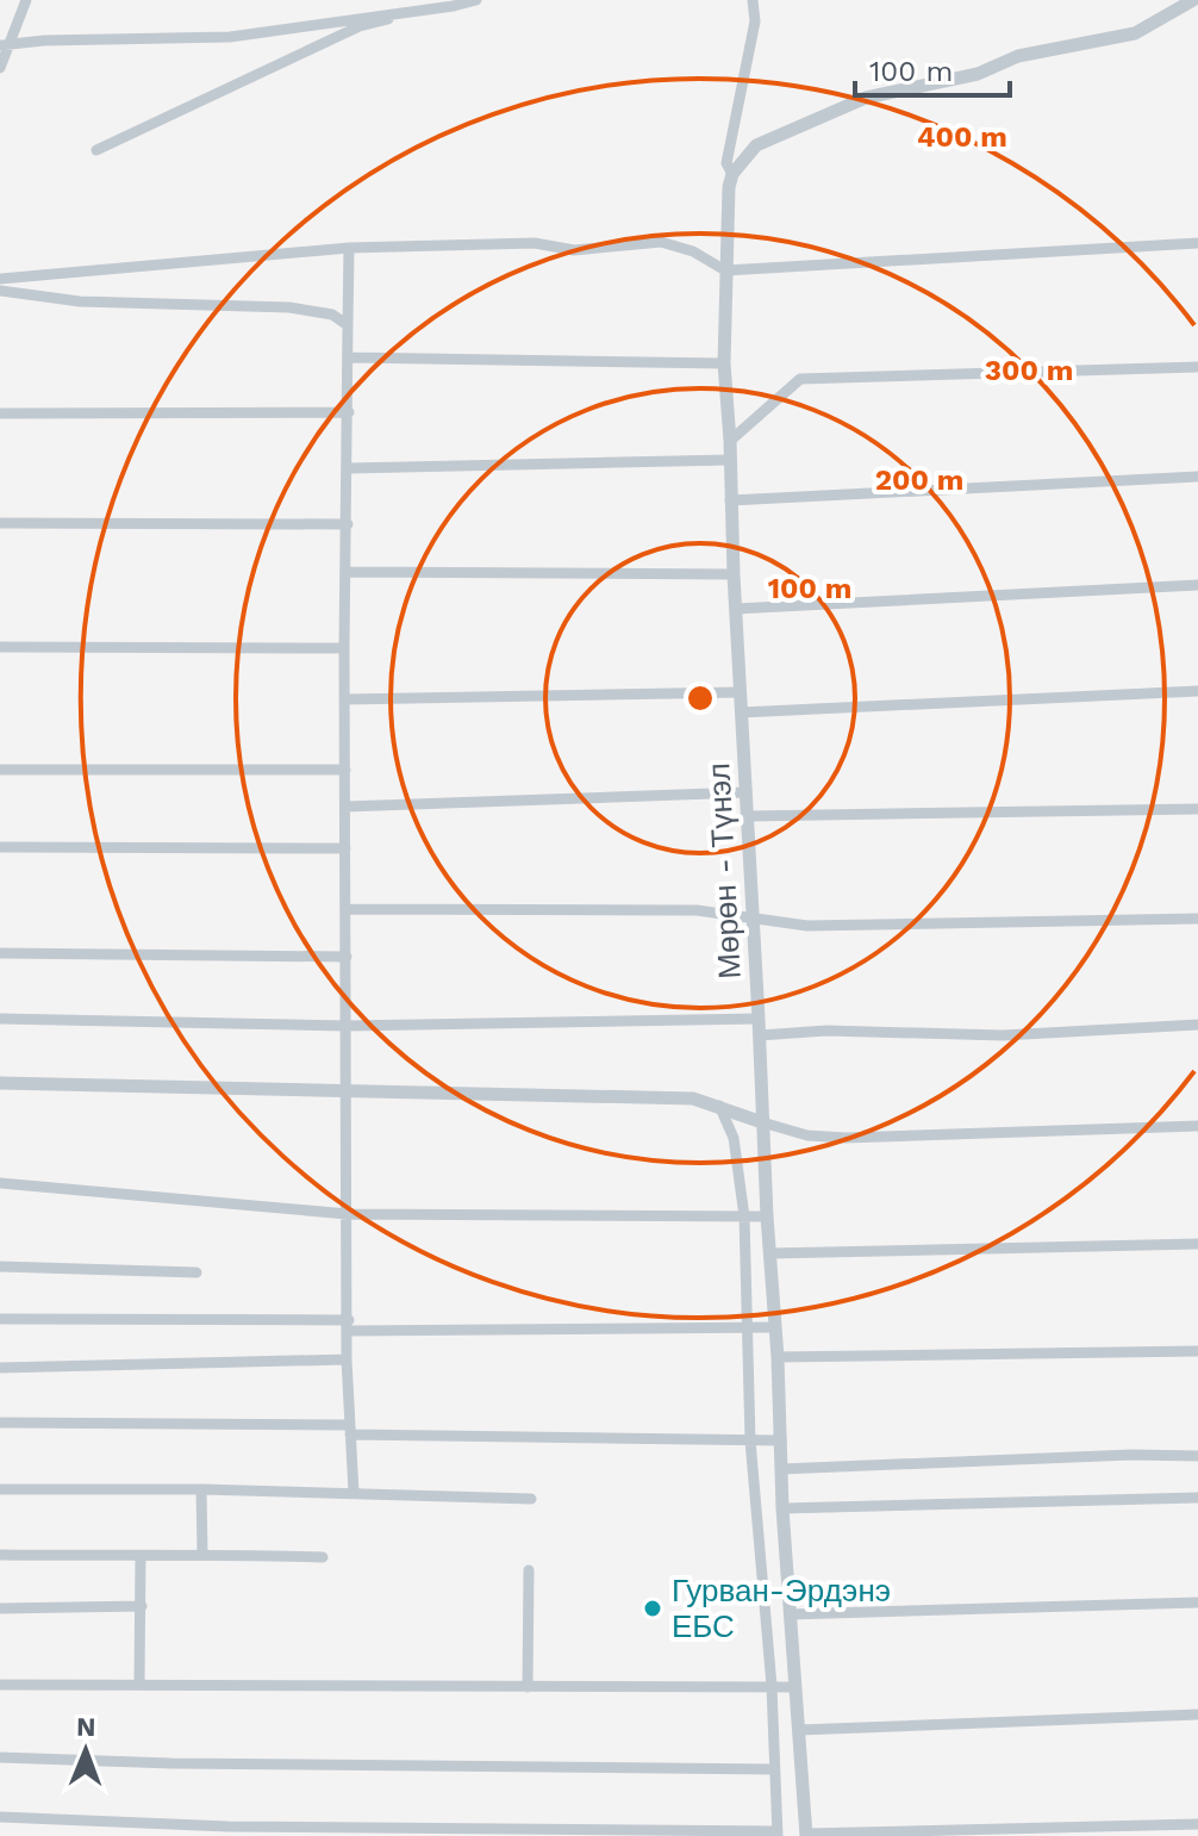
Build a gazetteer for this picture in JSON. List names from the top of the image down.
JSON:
{
  "streets": {
    "street": ["Мөрөн - Түнэл"]
  },
  "places": ["Гурван-Эрдэнэ ЕБС"],
  "scale_bar": "100 m",
  "north": "top",
  "rings": [
    "400 m",
    "300 m",
    "200 m",
    "100 m"
  ]
}
